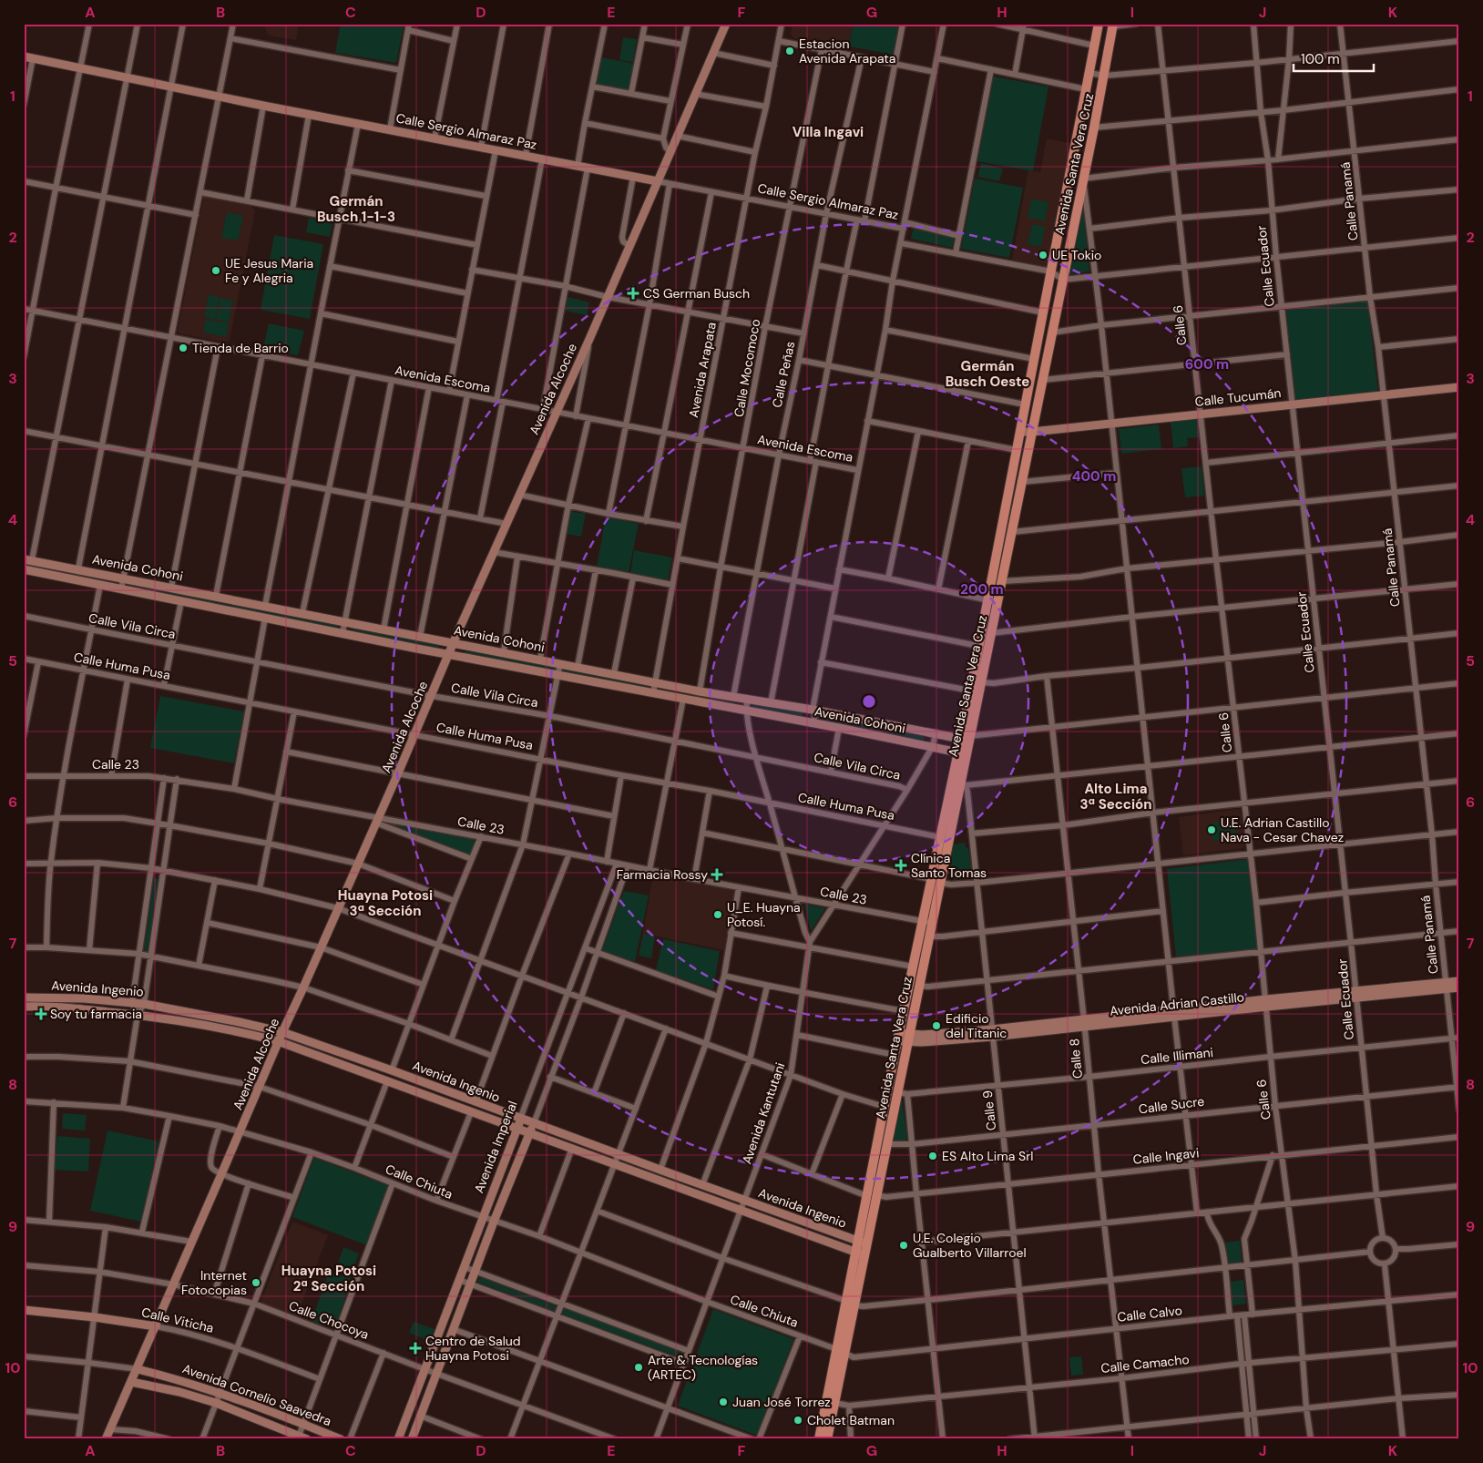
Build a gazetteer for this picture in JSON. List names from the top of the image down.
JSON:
{
  "streets": {
    "main road": ["Avenida Santa Vera Cruz"],
    "street": [
      "Calle Sergio Almaraz Paz",
      "Calle Panamá",
      "Calle Ecuador",
      "Calle 6",
      "Calle Mocomoco",
      "Avenida Arapata",
      "Calle Peñas",
      "Avenida Escoma",
      "Avenida Alcoche",
      "Calle Tucumán",
      "Avenida Cohoni",
      "Calle Vila Circa",
      "Calle Huma Pusa",
      "Calle 23",
      "Avenida Ingenio",
      "Avenida Adrian Castillo",
      "Calle Illimani",
      "Calle 8",
      "Calle Sucre",
      "Calle 9",
      "Avenida Kantutani",
      "Avenida Imperial",
      "Calle Ingavi",
      "Calle Chiuta",
      "Calle Calvo",
      "Calle Viticha",
      "Calle Chocoya",
      "Calle Camacho",
      "Avenida Cornelio Saavedra"
    ]
  },
  "crossings": [
    ["Calle Sergio Almaraz Paz", "Calle Mocomoco"],
    ["Calle Sergio Almaraz Paz", "Avenida Arapata"],
    ["Calle Sergio Almaraz Paz", "Calle Peñas"],
    ["Calle Sergio Almaraz Paz", "Avenida Alcoche"],
    ["Avenida Santa Vera Cruz", "Calle Tucumán"],
    ["Avenida Santa Vera Cruz", "Avenida Cohoni"],
    ["Avenida Santa Vera Cruz", "Calle Huma Pusa"],
    ["Avenida Santa Vera Cruz", "Calle 23"],
    ["Avenida Santa Vera Cruz", "Avenida Ingenio"],
    ["Avenida Santa Vera Cruz", "Avenida Adrian Castillo"],
    ["Avenida Santa Vera Cruz", "Calle Illimani"],
    ["Avenida Santa Vera Cruz", "Calle Sucre"],
    ["Avenida Santa Vera Cruz", "Calle 9"],
    ["Avenida Santa Vera Cruz", "Calle Ingavi"],
    ["Avenida Santa Vera Cruz", "Calle Chiuta"],
    ["Avenida Santa Vera Cruz", "Calle Calvo"],
    ["Calle Panamá", "Calle Tucumán"],
    ["Calle Panamá", "Avenida Adrian Castillo"],
    ["Calle Panamá", "Calle Illimani"],
    ["Calle Panamá", "Calle Sucre"],
    ["Calle Ecuador", "Calle Tucumán"],
    ["Calle Ecuador", "Avenida Adrian Castillo"],
    ["Calle Ecuador", "Calle Illimani"],
    ["Calle Ecuador", "Calle Sucre"],
    ["Calle Ecuador", "Calle Ingavi"],
    ["Calle 6", "Calle Tucumán"],
    ["Calle 6", "Avenida Adrian Castillo"],
    ["Calle 6", "Calle Illimani"],
    ["Calle 6", "Calle Sucre"],
    ["Calle 6", "Calle Ingavi"],
    ["Calle 6", "Calle Calvo"],
    ["Calle 6", "Calle Camacho"],
    ["Calle Mocomoco", "Avenida Escoma"],
    ["Calle Mocomoco", "Avenida Cohoni"],
    ["Avenida Arapata", "Avenida Escoma"],
    ["Avenida Arapata", "Avenida Cohoni"],
    ["Calle Peñas", "Avenida Escoma"],
    ["Calle Peñas", "Avenida Cohoni"],
    ["Avenida Escoma", "Avenida Alcoche"],
    ["Avenida Alcoche", "Avenida Cohoni"],
    ["Avenida Alcoche", "Calle Vila Circa"],
    ["Avenida Alcoche", "Calle Huma Pusa"],
    ["Avenida Alcoche", "Calle 23"],
    ["Avenida Alcoche", "Avenida Ingenio"],
    ["Avenida Alcoche", "Calle Chiuta"],
    ["Avenida Alcoche", "Calle Viticha"],
    ["Avenida Alcoche", "Calle Chocoya"],
    ["Avenida Alcoche", "Avenida Cornelio Saavedra"],
    ["Avenida Cohoni", "Avenida Kantutani"],
    ["Calle Vila Circa", "Avenida Kantutani"],
    ["Calle Huma Pusa", "Avenida Kantutani"],
    ["Calle 23", "Avenida Kantutani"],
    ["Calle 23", "Avenida Imperial"],
    ["Avenida Ingenio", "Avenida Kantutani"],
    ["Avenida Ingenio", "Avenida Imperial"],
    ["Avenida Adrian Castillo", "Calle 8"],
    ["Avenida Adrian Castillo", "Calle 9"],
    ["Calle Illimani", "Calle 8"],
    ["Calle Illimani", "Calle 9"],
    ["Calle 8", "Calle Sucre"],
    ["Calle 8", "Calle Ingavi"],
    ["Calle 8", "Calle Calvo"],
    ["Calle 8", "Calle Camacho"],
    ["Calle Sucre", "Calle 9"],
    ["Calle 9", "Calle Ingavi"],
    ["Calle 9", "Calle Calvo"],
    ["Calle 9", "Calle Camacho"],
    ["Avenida Kantutani", "Calle Chiuta"],
    ["Avenida Imperial", "Calle Chiuta"],
    ["Avenida Imperial", "Calle Chocoya"],
    ["Calle Chiuta", "Calle Calvo"]
  ],
  "districts": [
    "Villa Ingavi",
    "Germán Busch 1-1-3",
    "Germán Busch Oeste",
    "Alto Lima 3ª Sección",
    "Huayna Potosi 3ª Sección",
    "Huayna Potosi 2ª Sección"
  ],
  "places": {
    "other": [
      "Estacion Avenida Arapata",
      "UE Tokio",
      "UE Jesus Maria Fe y Alegria",
      "Tienda de Barrio",
      "U.E. Adrian Castillo Nava - Cesar Chavez",
      "U_E. Huayna Potosí.",
      "Edificio del Titanic",
      "ES Alto Lima Srl",
      "U.E. Colegio Gualberto Villarroel",
      "Internet Fotocopias",
      "Arte & Tecnologías (ARTEC)",
      "Juan José Torrez",
      "Cholet Batman"
    ],
    "health": [
      "CS German Busch",
      "Clínica Santo Tomas",
      "Farmacia Rossy",
      "Soy tu farmacia",
      "Centro de Salud Huayna Potosi"
    ]
  },
  "scale_bar": "100 m",
  "grid": {
    "columns": [
      "A",
      "B",
      "C",
      "D",
      "E",
      "F",
      "G",
      "H",
      "I",
      "J",
      "K"
    ],
    "rows": [
      "1",
      "2",
      "3",
      "4",
      "5",
      "6",
      "7",
      "8",
      "9",
      "10"
    ]
  },
  "rings": ["600 m", "400 m", "200 m"]
}
